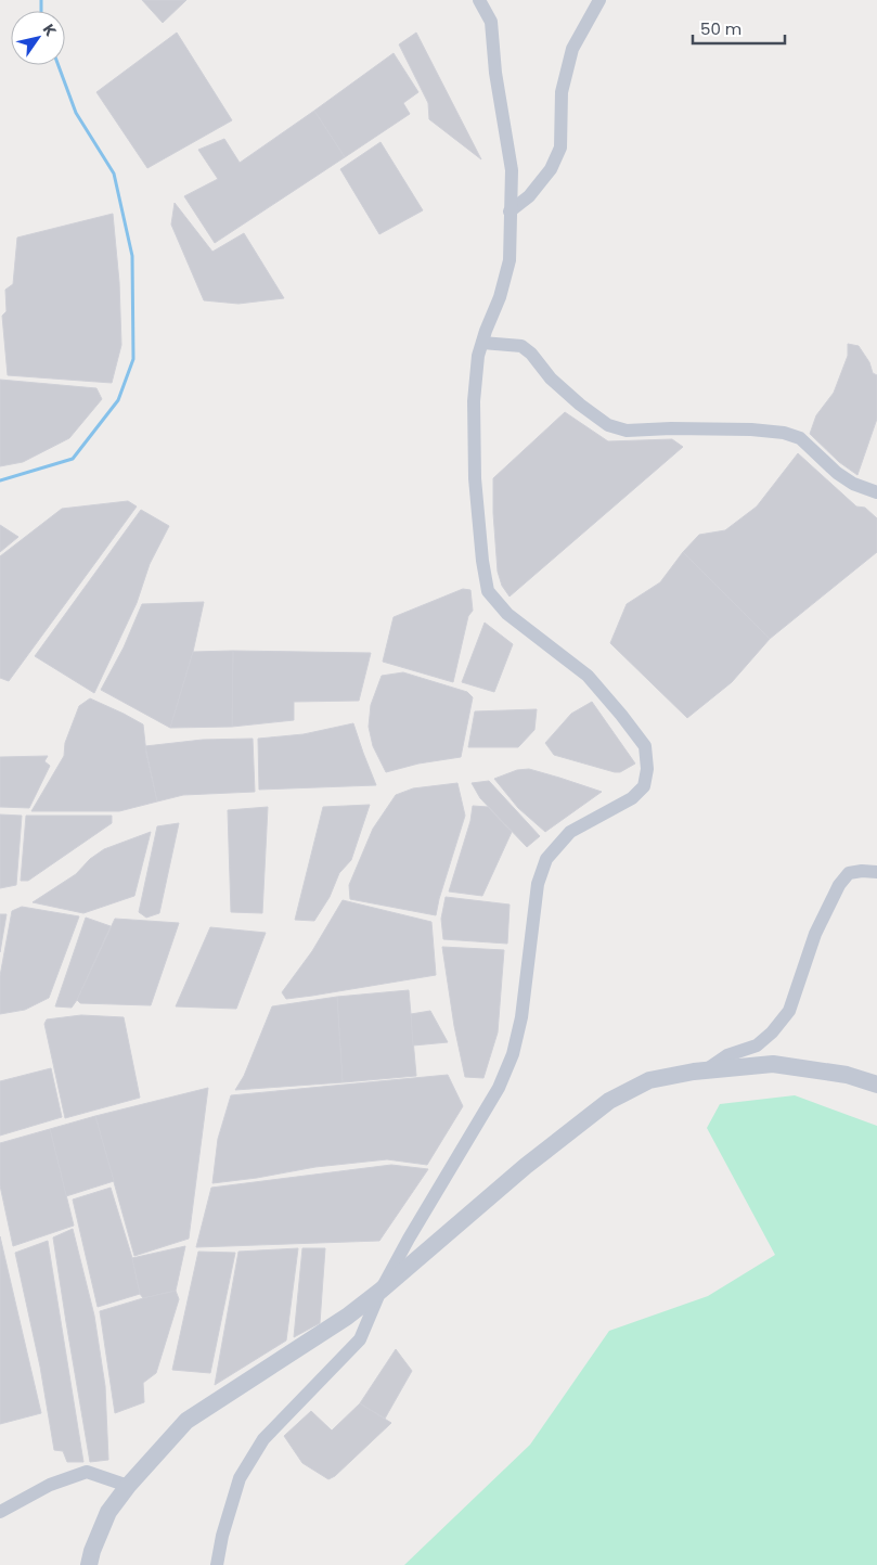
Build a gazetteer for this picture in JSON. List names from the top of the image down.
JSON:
{
  "scale_bar": "50 m",
  "north": "top right"
}
